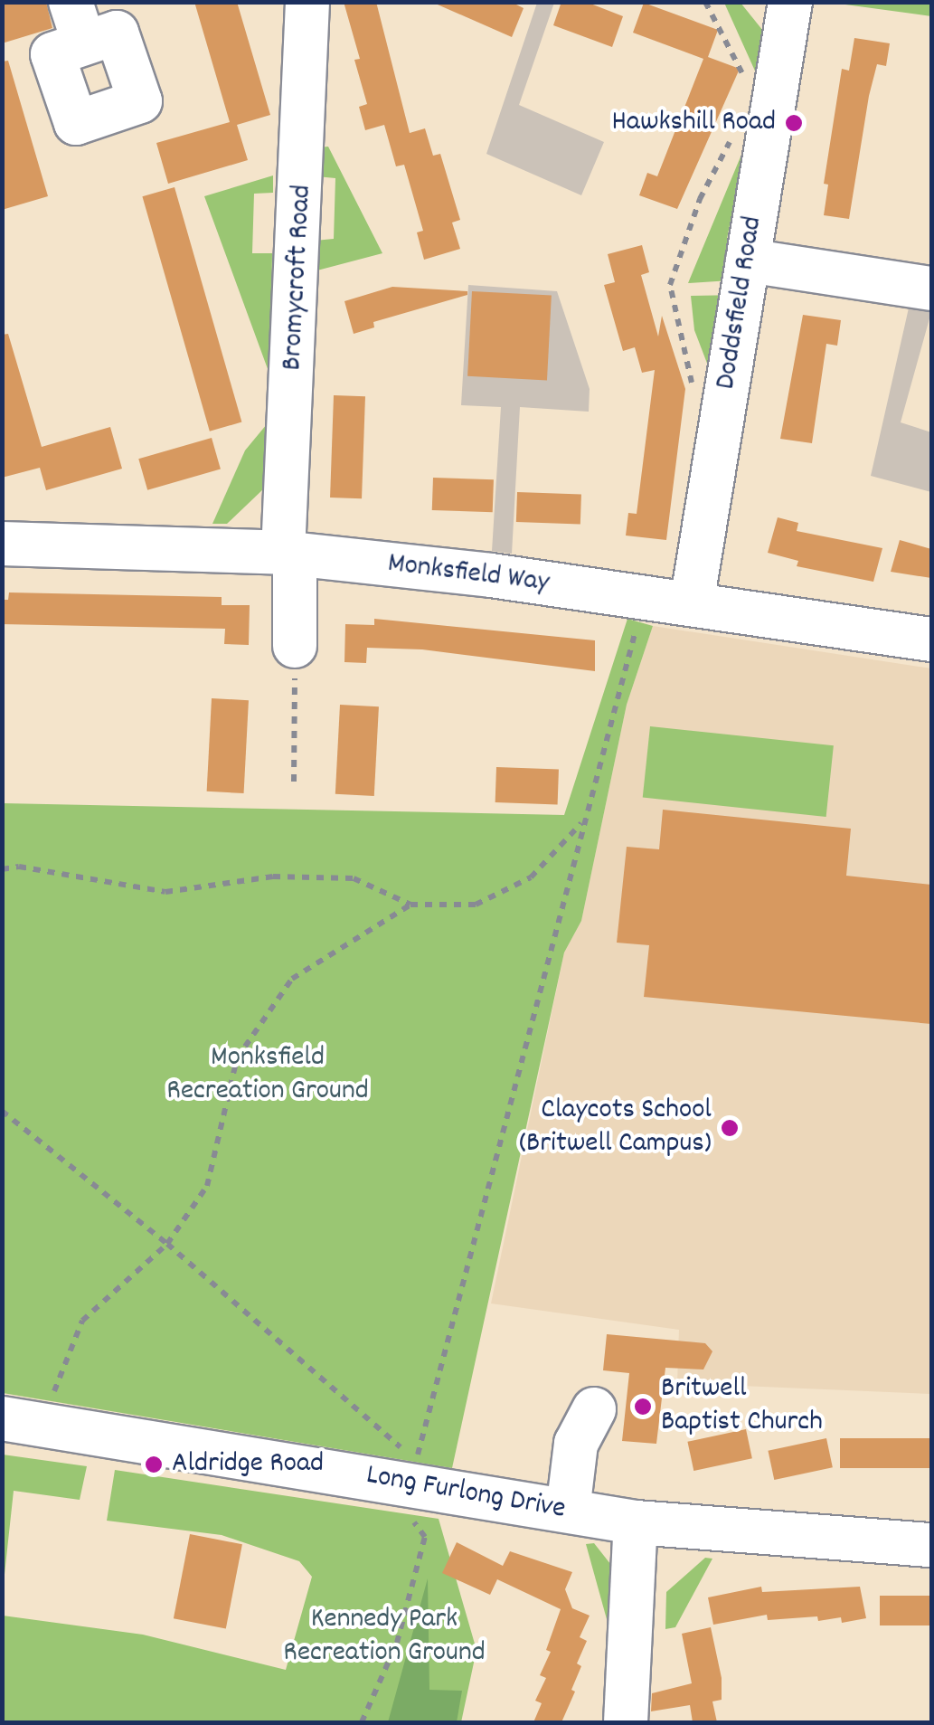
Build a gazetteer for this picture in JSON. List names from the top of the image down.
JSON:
{
  "streets": {
    "street": [
      "Bromycroft Road",
      "Doddsfield Road",
      "Monksfield Way",
      "Long Furlong Drive"
    ]
  },
  "crossings": [
    ["Bromycroft Road", "Monksfield Way"],
    ["Doddsfield Road", "Monksfield Way"]
  ],
  "parks": ["Monksfield Recreation Ground", "Kennedy Park Recreation Ground"],
  "places": [
    "Hawkshill Road",
    "Claycots School (Britwell Campus)",
    "Britwell Baptist Church",
    "Aldridge Road"
  ]
}
